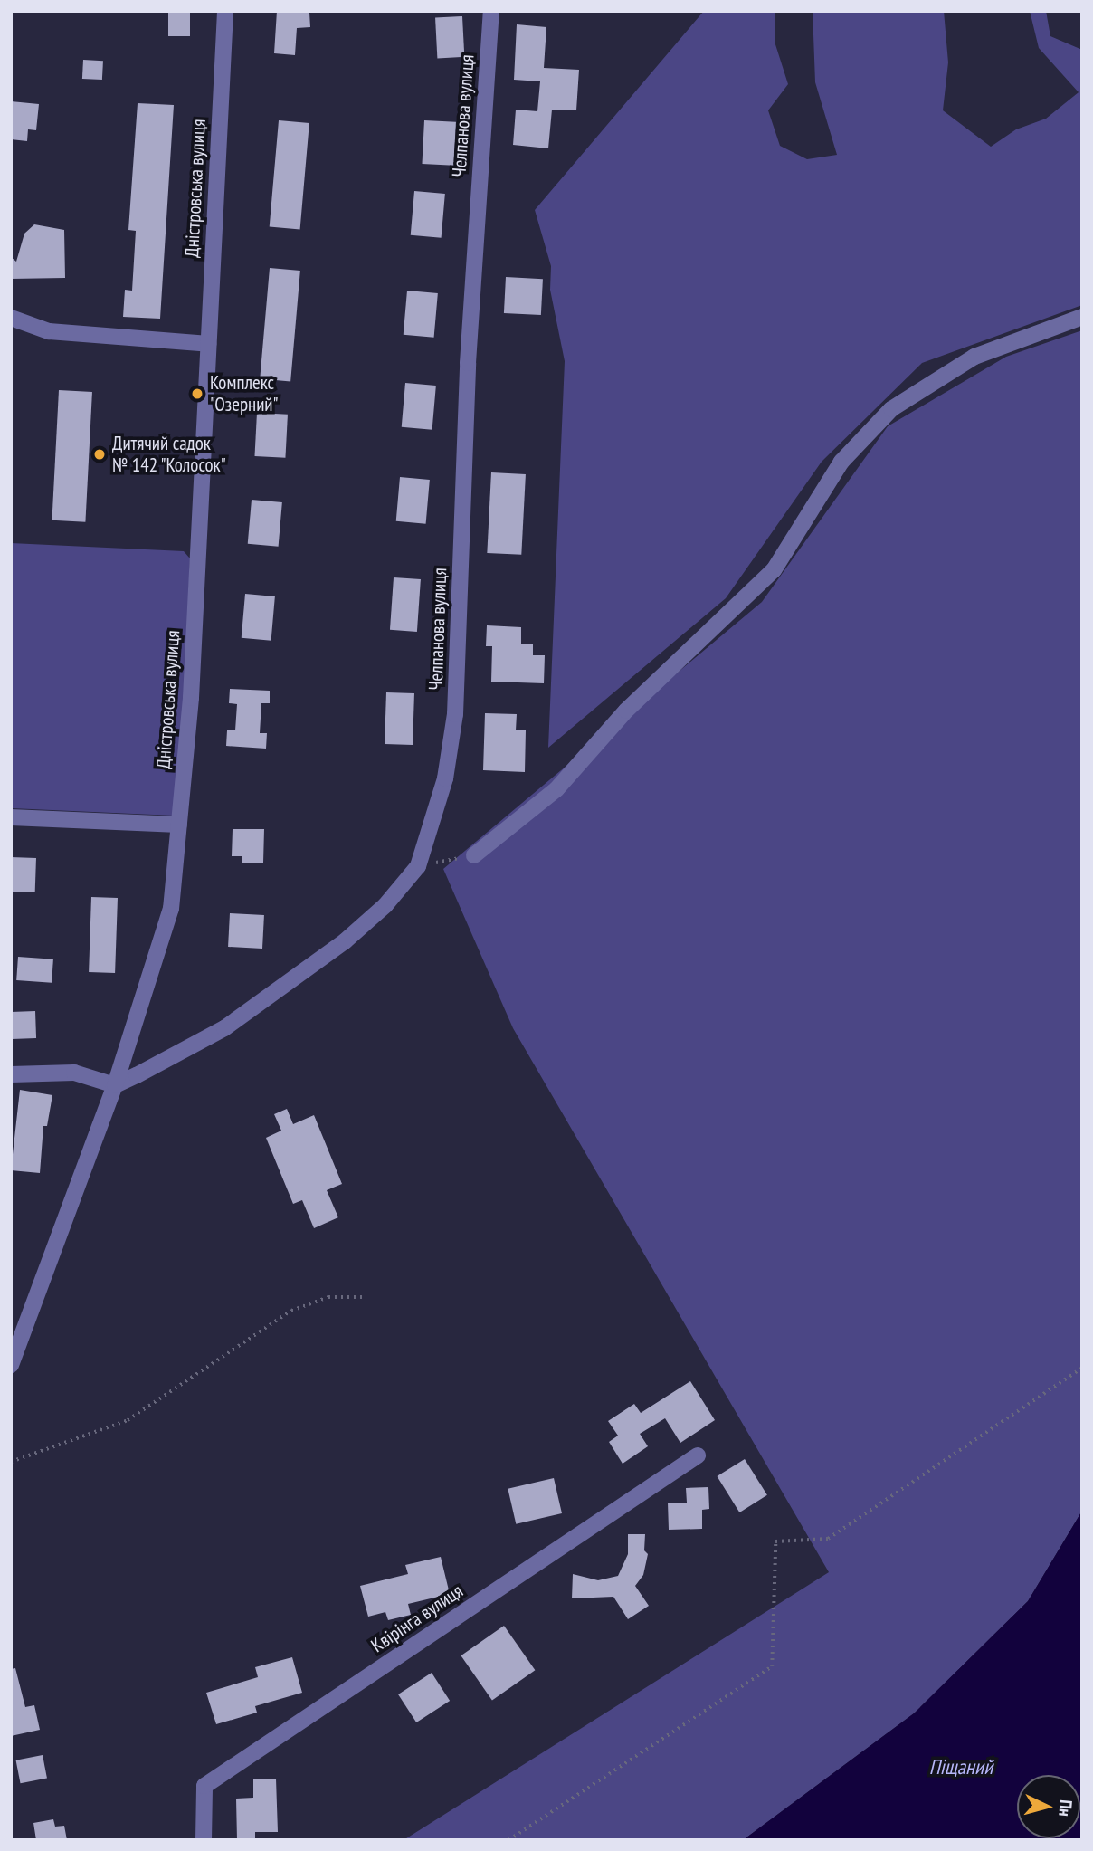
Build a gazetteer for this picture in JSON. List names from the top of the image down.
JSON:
{
  "streets": {
    "street": ["Челпанова вулиця", "Дністровська вулиця", "Квірінга вулиця"]
  },
  "crossings": [
    ["Челпанова вулиця", "Дністровська вулиця"]
  ],
  "water": ["Піщаний"],
  "places": ["Комплекс \"Озерний\"", "Дитячий садок № 142 \"Колосок\""],
  "north": "right"
}
